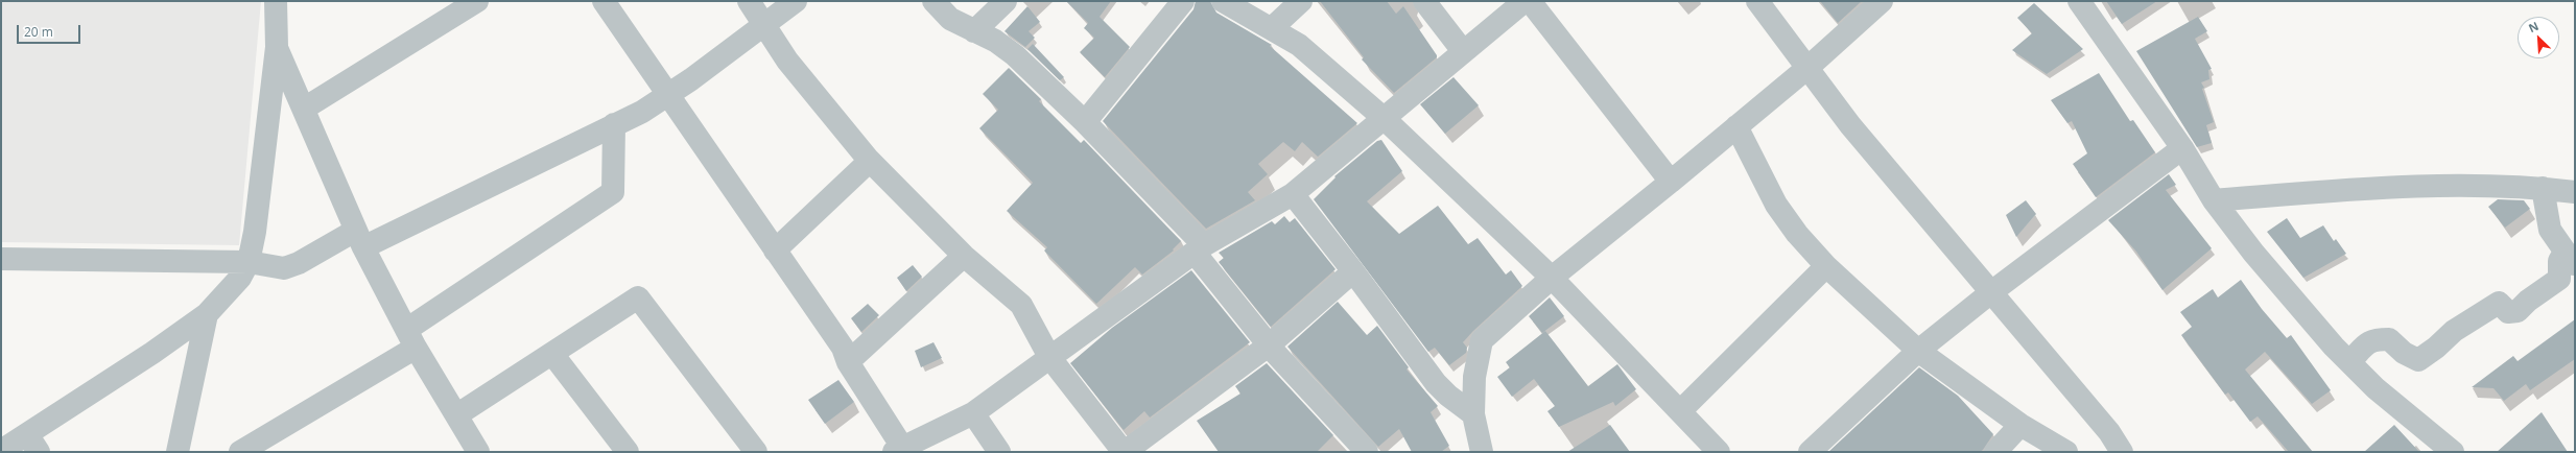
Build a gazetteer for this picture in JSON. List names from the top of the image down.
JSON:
{
  "scale_bar": "20 m",
  "north": "top left"
}
